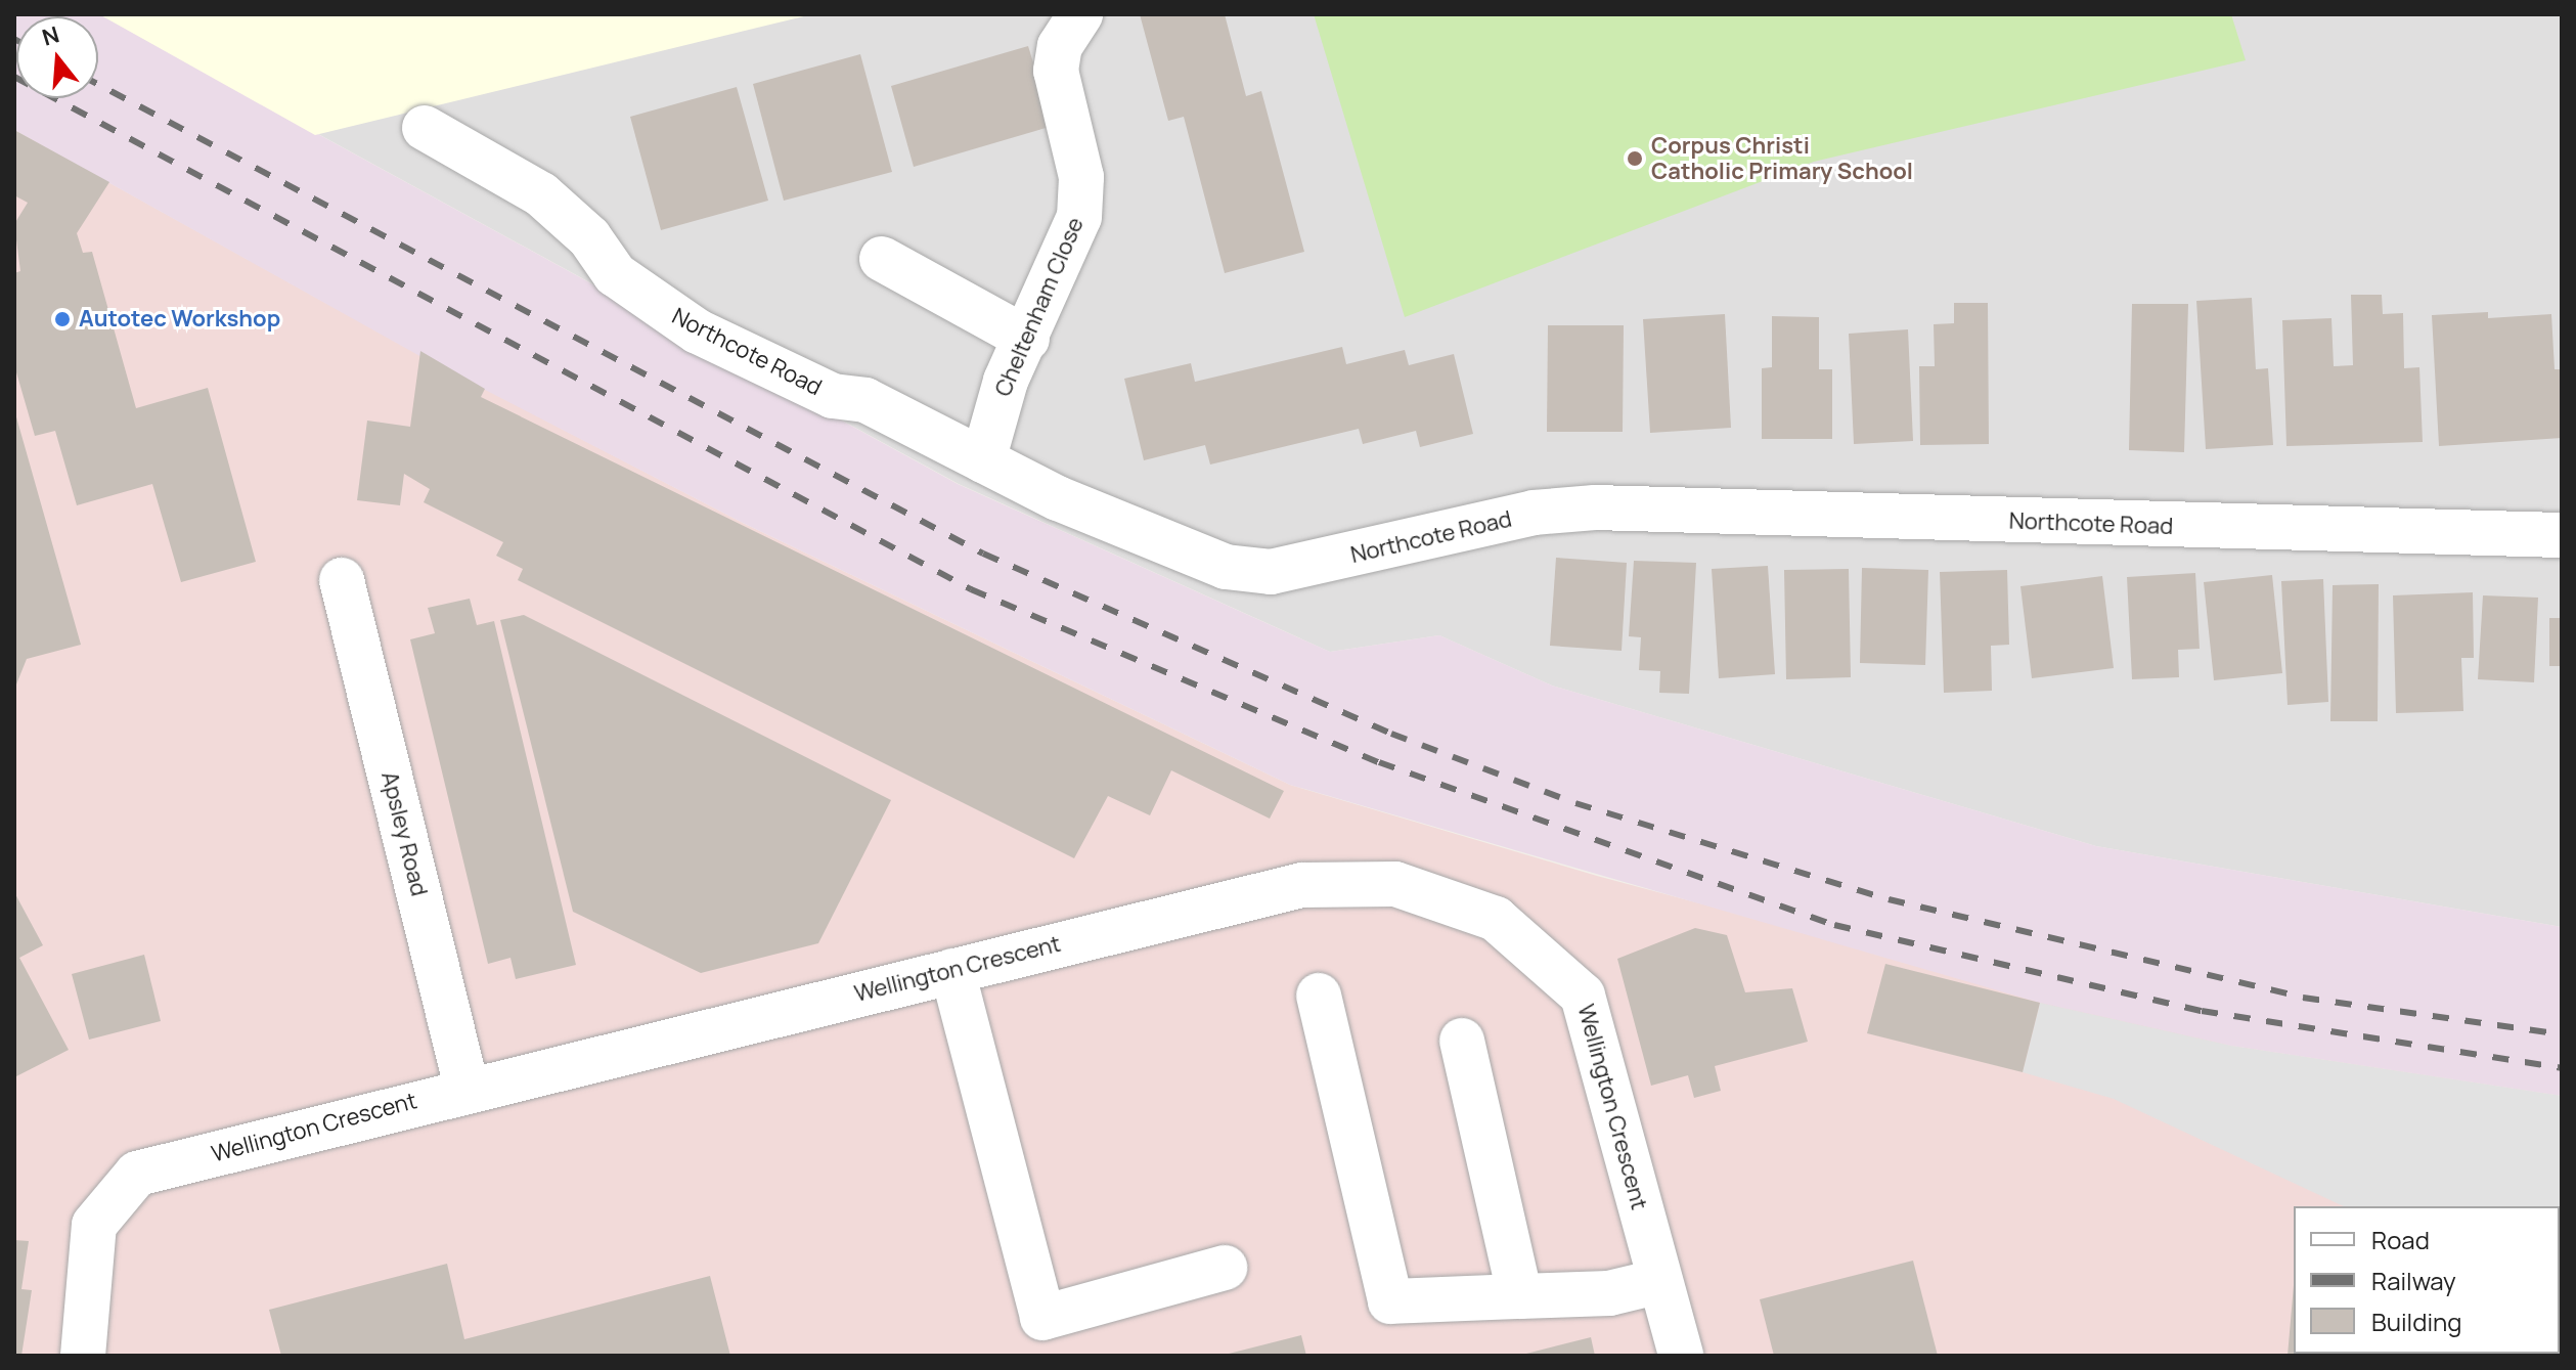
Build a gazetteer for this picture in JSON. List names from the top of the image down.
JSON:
{
  "streets": {
    "street": [
      "Cheltenham Close",
      "Northcote Road",
      "Apsley Road",
      "Wellington Crescent"
    ]
  },
  "crossings": [
    ["Cheltenham Close", "Northcote Road"],
    ["Apsley Road", "Wellington Crescent"]
  ],
  "places": ["Corpus Christi Catholic Primary School", "Autotec Workshop"],
  "legend": ["Road", "Railway", "Building"],
  "north": "top"
}
